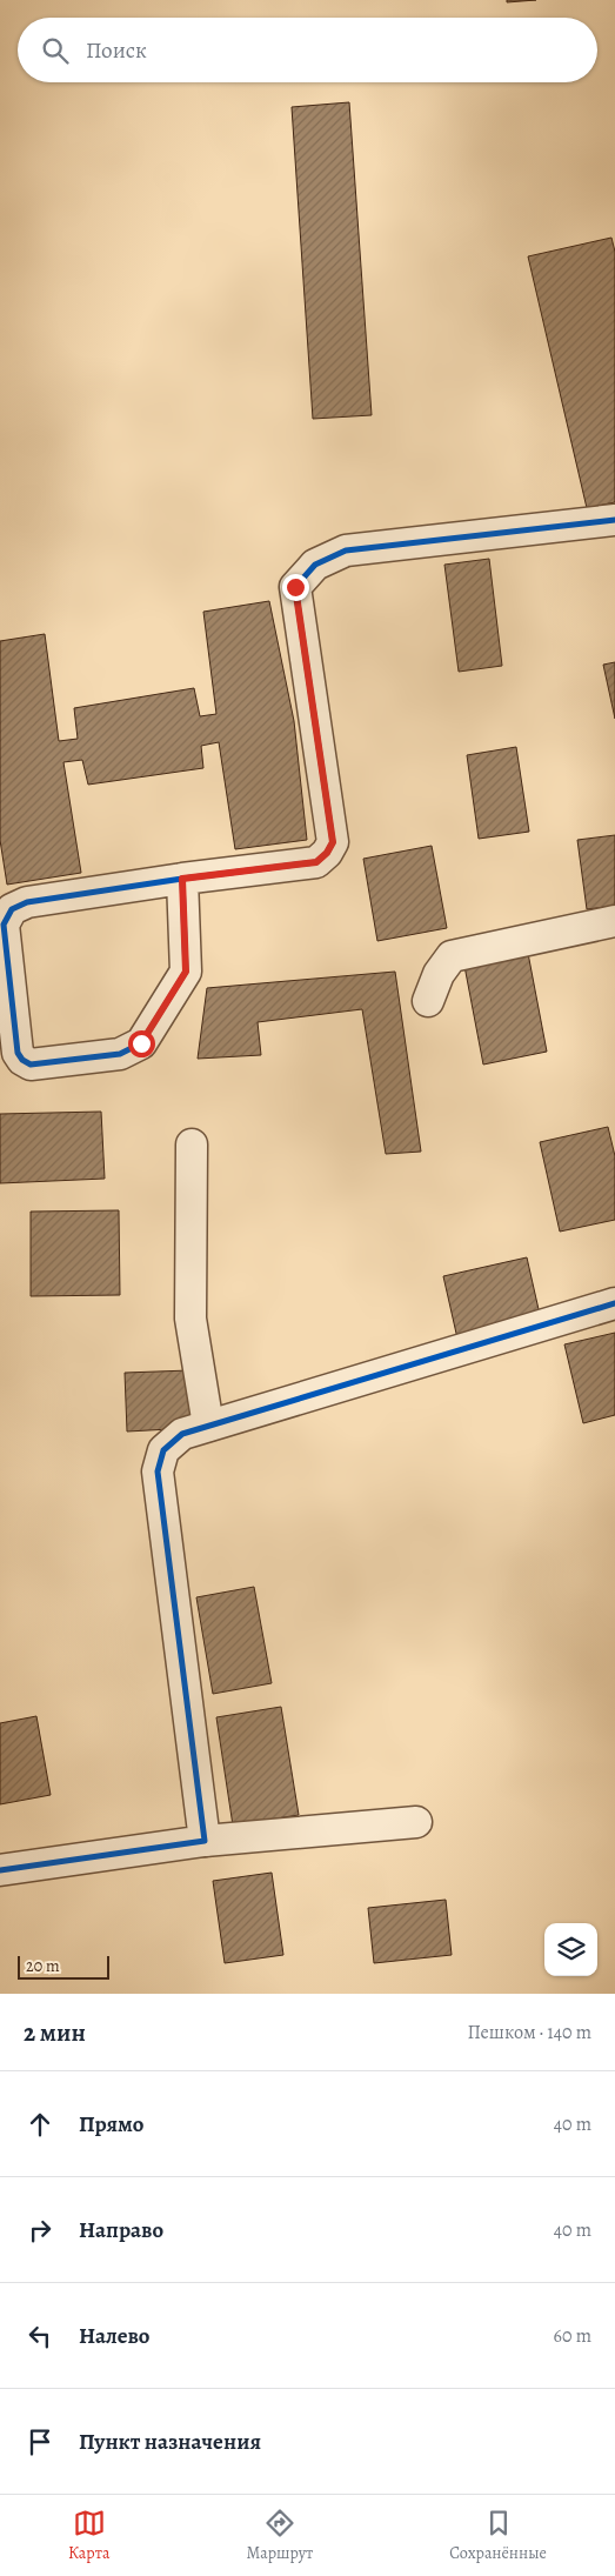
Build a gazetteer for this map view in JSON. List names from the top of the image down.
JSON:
{
  "scale_bar": "20 m",
  "page": {
    "search": "Поиск",
    "scale": "20 m",
    "heading": ["2 мин", "Пешком · 140 m"],
    "list": [
      ["Прямо", "40 m"],
      ["Направо", "40 m"],
      ["Налево", "60 m"],
      "Пункт назначения"
    ],
    "nav": ["Карта", "Маршрут", "Сохранённые"]
  }
}
